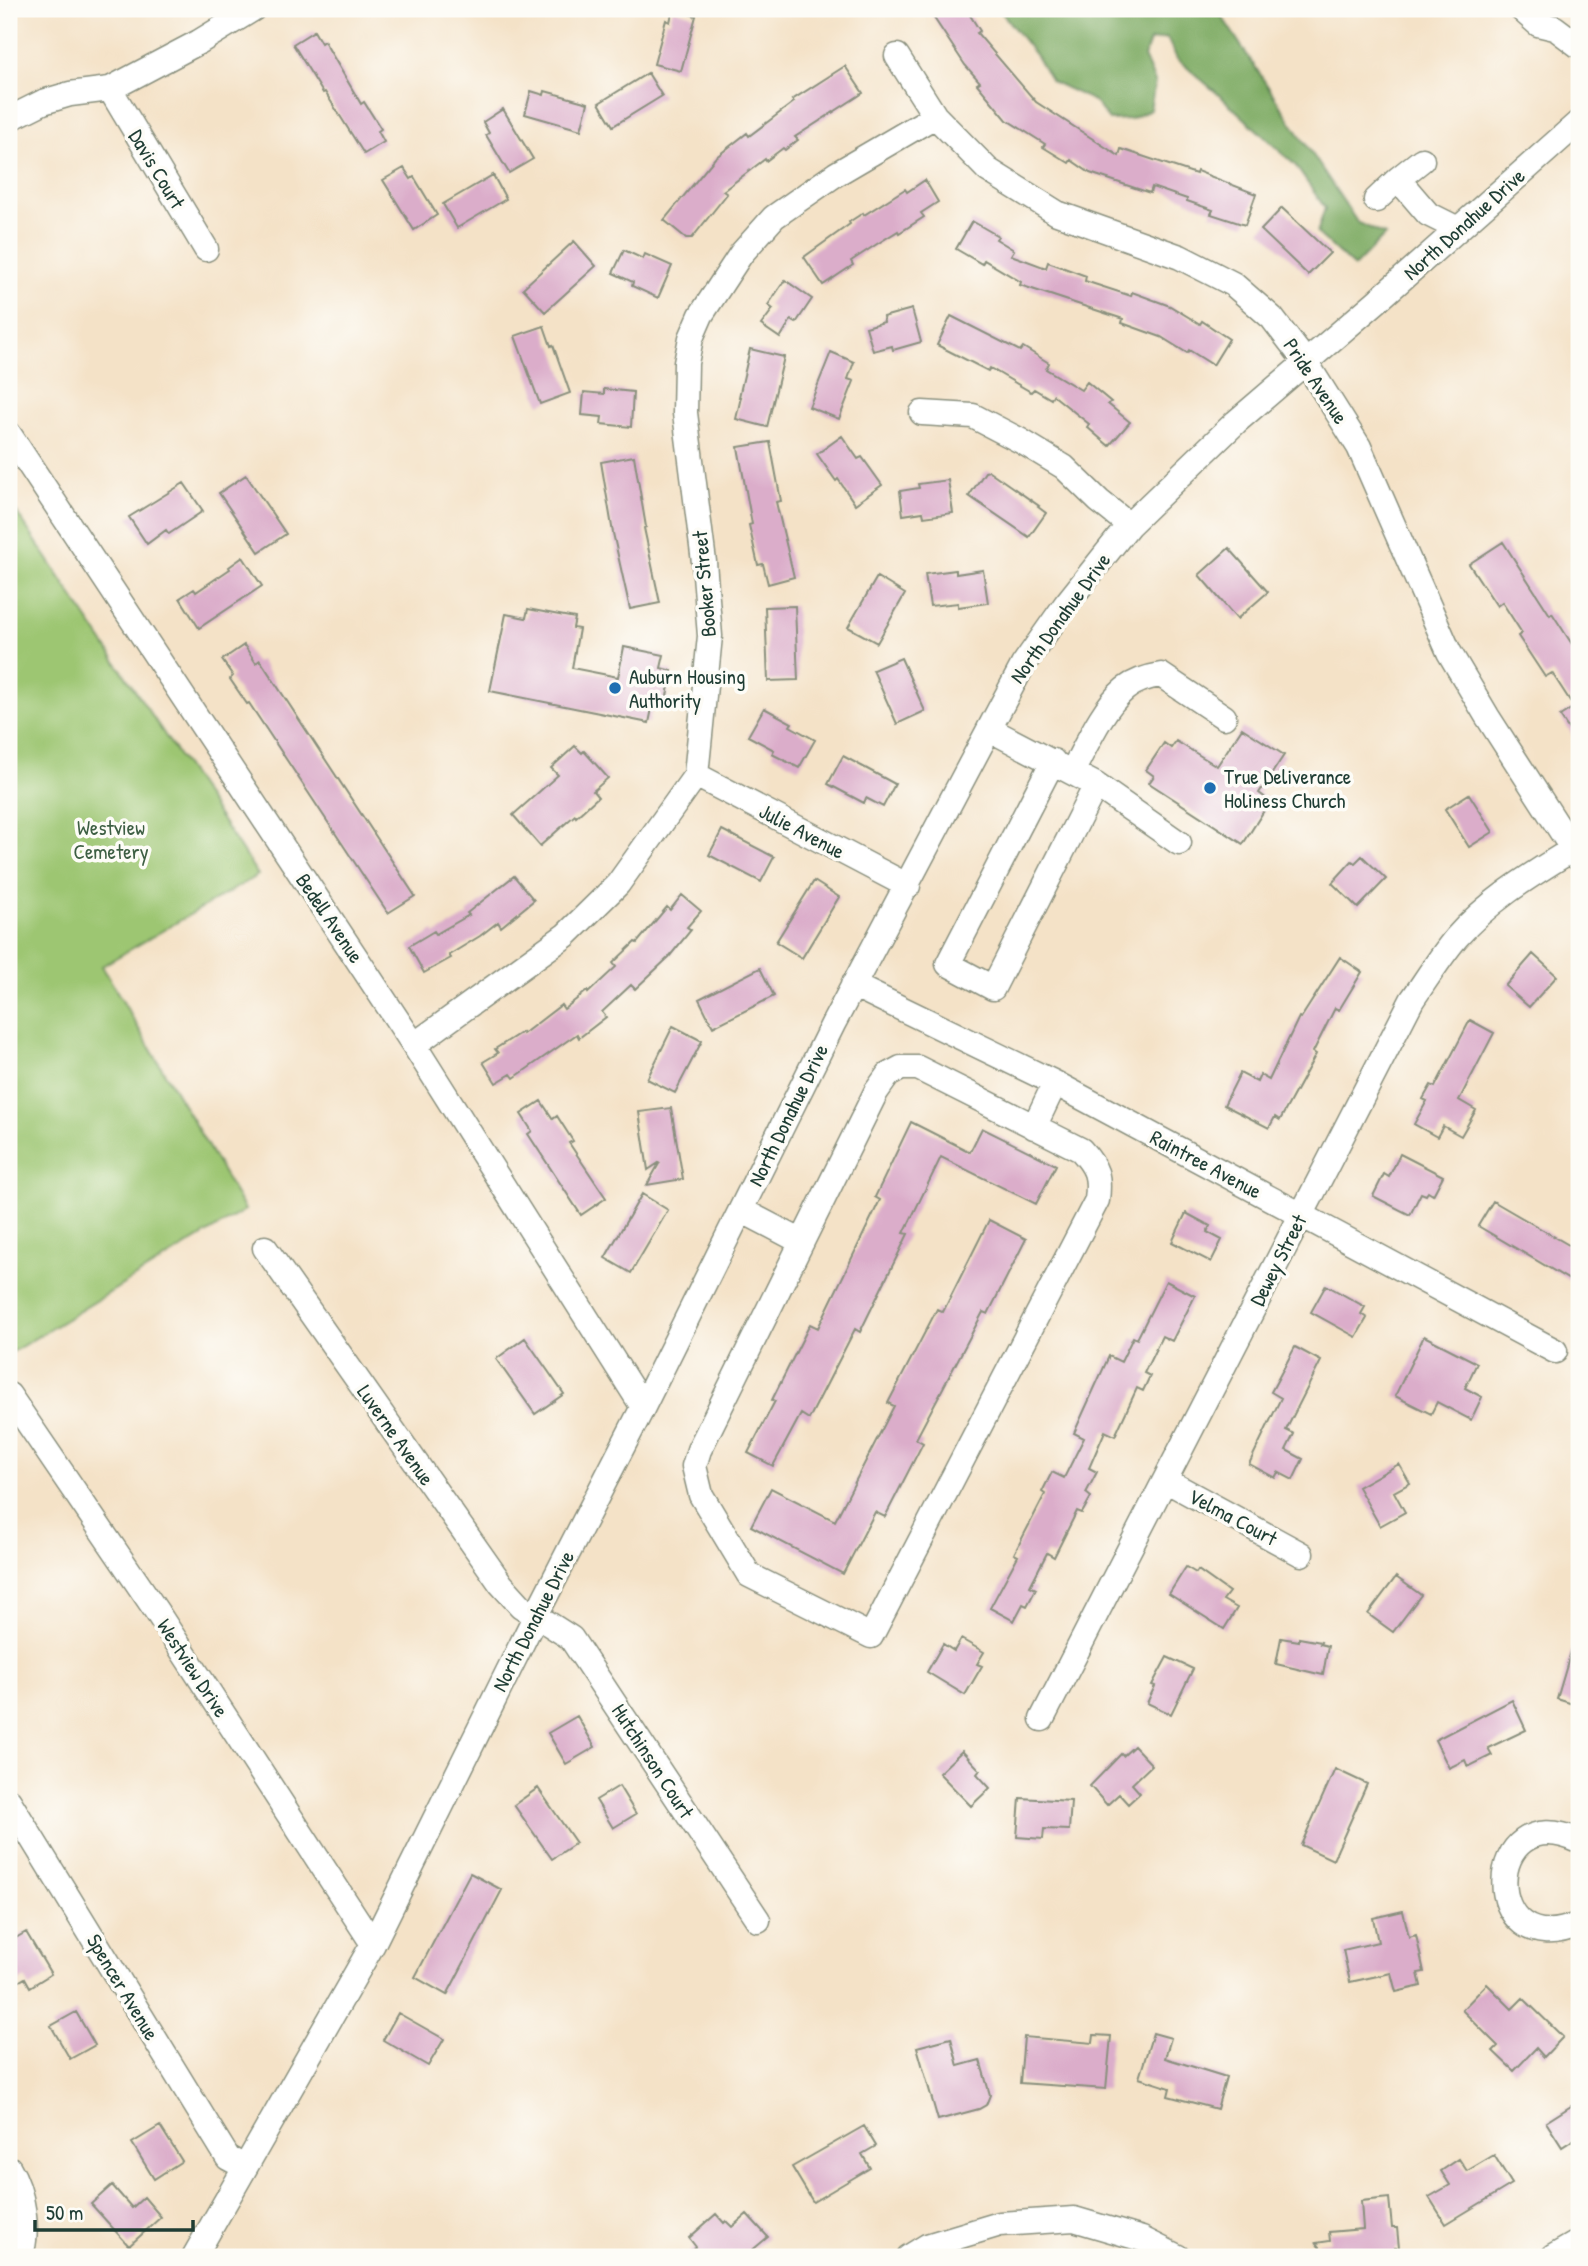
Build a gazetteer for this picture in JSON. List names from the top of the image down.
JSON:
{
  "streets": {
    "street": [
      "Davis Court",
      "North Donahue Drive",
      "Pride Avenue",
      "Booker Street",
      "Julie Avenue",
      "Bedell Avenue",
      "Raintree Avenue",
      "Dewey Street",
      "Luverne Avenue",
      "Velma Court",
      "Westview Drive",
      "Hutchinson Court",
      "Spencer Avenue"
    ]
  },
  "crossings": [
    ["North Donahue Drive", "Pride Avenue"],
    ["North Donahue Drive", "Julie Avenue"],
    ["North Donahue Drive", "Bedell Avenue"],
    ["North Donahue Drive", "Raintree Avenue"],
    ["North Donahue Drive", "Luverne Avenue"],
    ["North Donahue Drive", "Westview Drive"],
    ["North Donahue Drive", "Hutchinson Court"],
    ["North Donahue Drive", "Spencer Avenue"],
    ["Pride Avenue", "Booker Street"],
    ["Pride Avenue", "Dewey Street"],
    ["Booker Street", "Julie Avenue"],
    ["Booker Street", "Bedell Avenue"],
    ["Raintree Avenue", "Dewey Street"],
    ["Dewey Street", "Velma Court"],
    ["Luverne Avenue", "Hutchinson Court"]
  ],
  "parks": ["Westview Cemetery"],
  "places": ["Auburn Housing Authority", "True Deliverance Holiness Church"],
  "scale_bar": "50 m"
}
